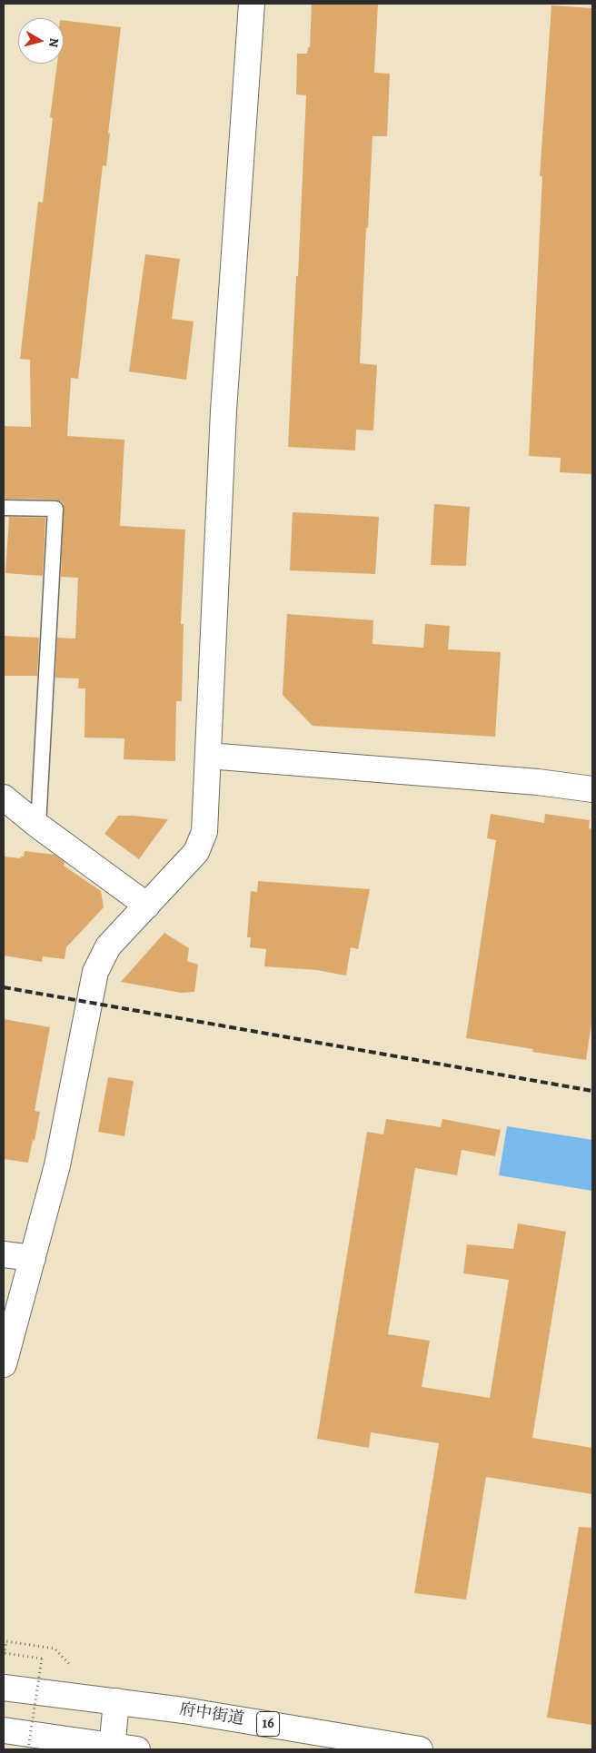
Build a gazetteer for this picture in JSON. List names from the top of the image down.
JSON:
{
  "streets": {
    "street": ["府中街道", "16"]
  },
  "north": "right"
}
